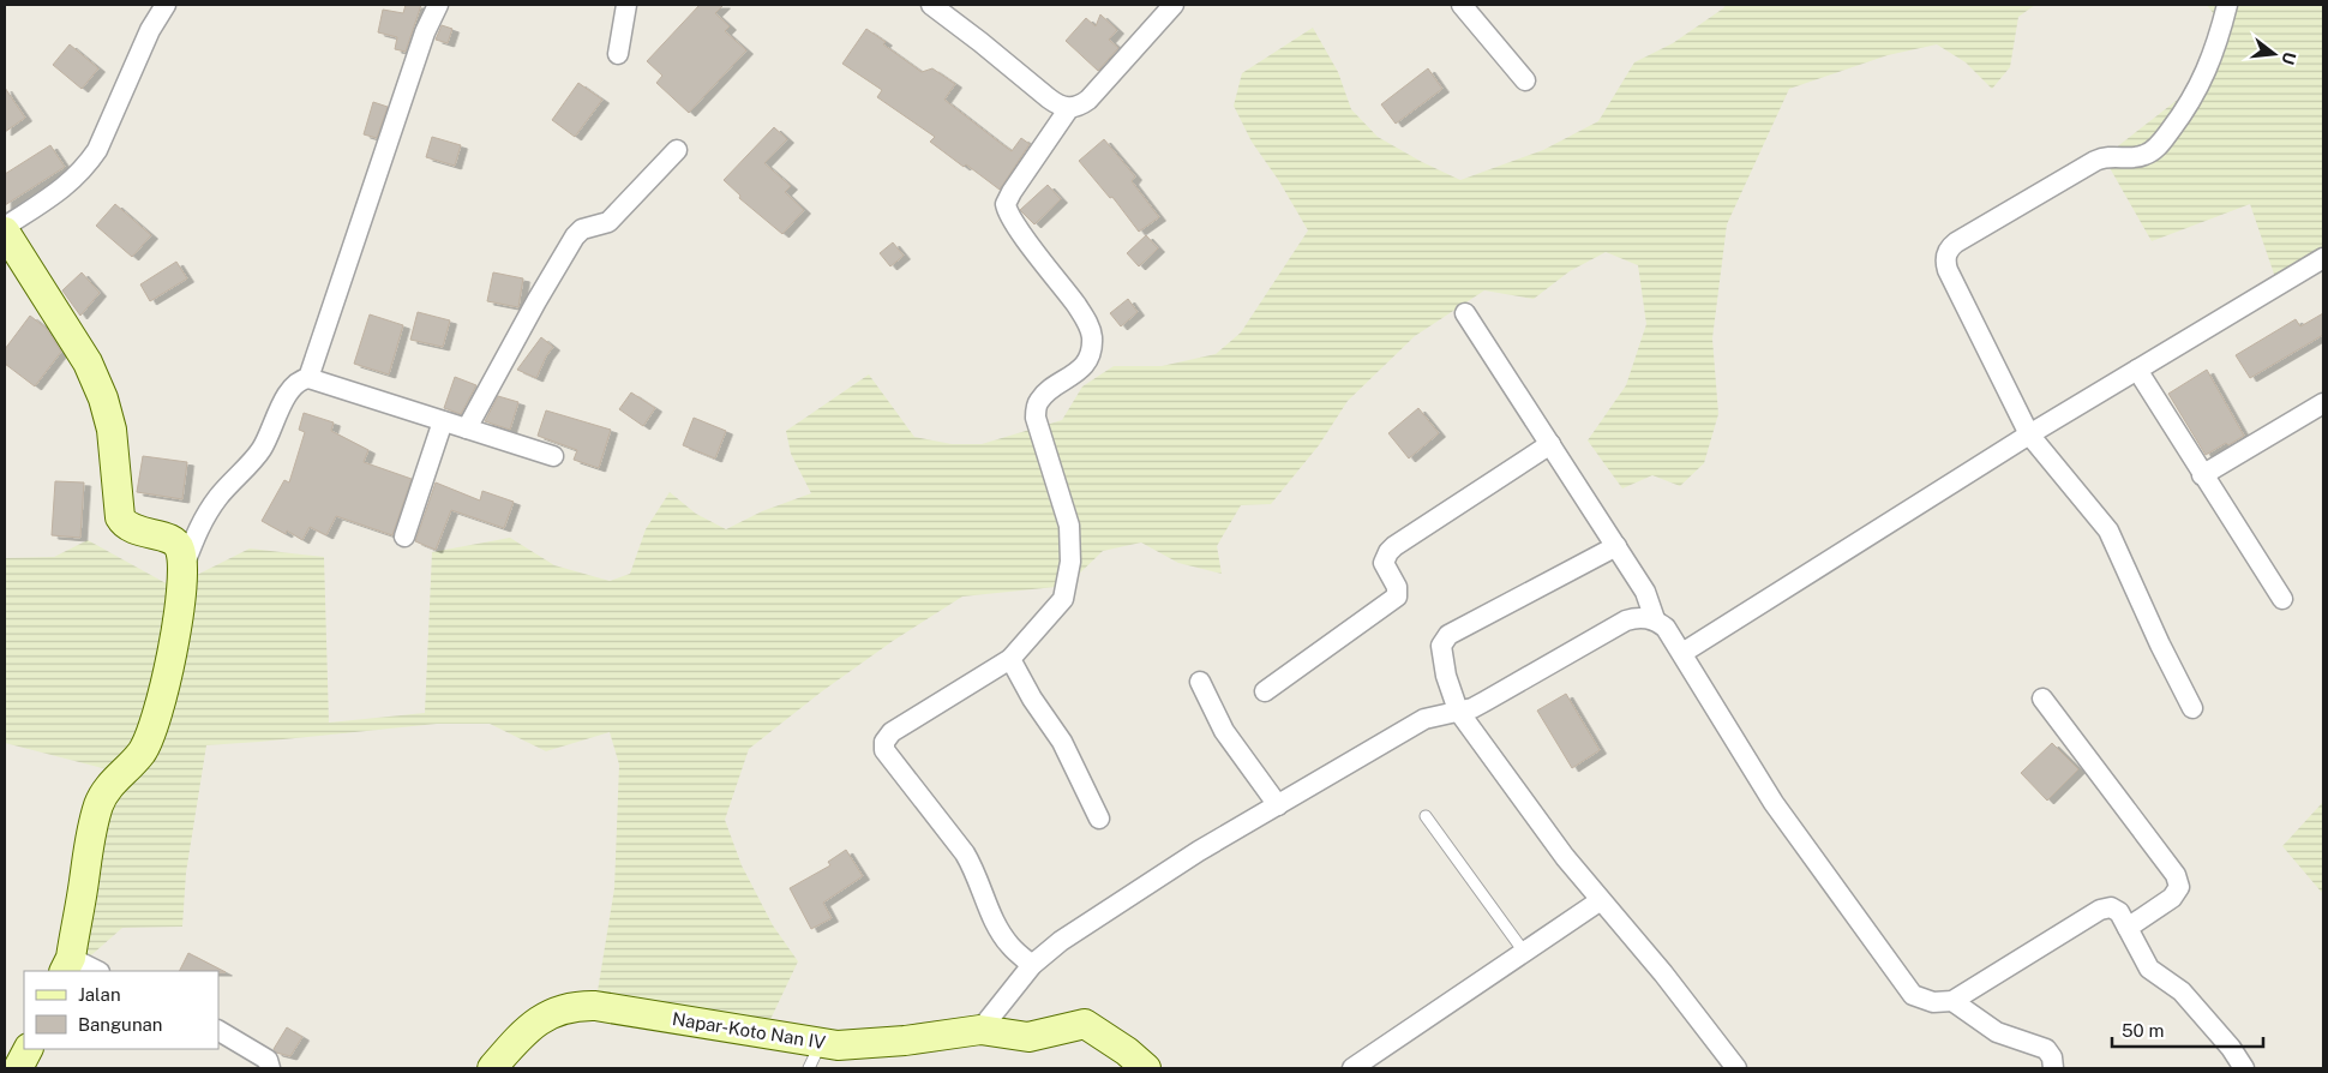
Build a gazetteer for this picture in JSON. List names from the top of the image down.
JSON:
{
  "streets": {
    "street": ["Napar-Koto Nan IV"]
  },
  "legend": ["Jalan", "Bangunan"],
  "scale_bar": "50 m",
  "north": "right"
}
